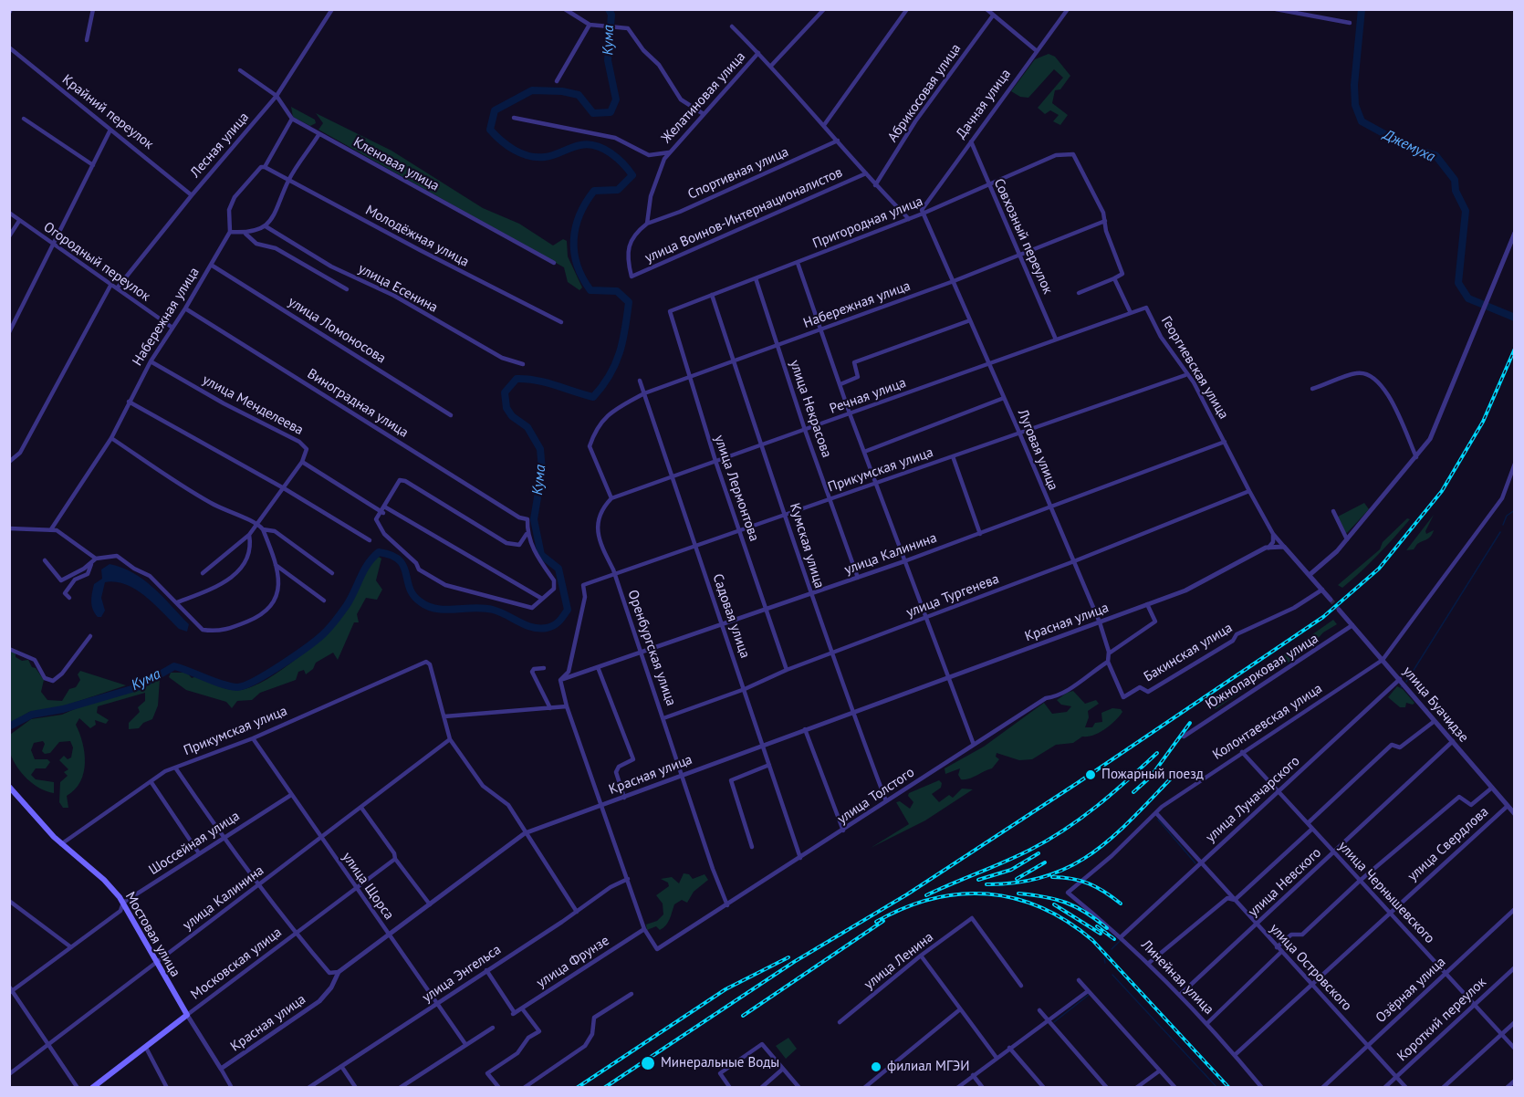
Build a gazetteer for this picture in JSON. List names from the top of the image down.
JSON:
{
  "streets": {
    "main road": ["Мостовая улица", "Московская улица"],
    "street": [
      "Абрикосовая улица",
      "Желатиновая улица",
      "Дачная улица",
      "Крайний переулок",
      "Лесная улица",
      "Кленовая улица",
      "Спортивная улица",
      "улица Воинов-Интернационалистов",
      "Пригородная улица",
      "Молодёжная улица",
      "Совхозный переулок",
      "Огородный переулок",
      "улица Есенина",
      "Набережная улица",
      "улица Ломоносова",
      "Георгиевская улица",
      "Речная улица",
      "Виноградная улица",
      "улица Менделеева",
      "улица Некрасова",
      "Луговая улица",
      "Прикумская улица",
      "улица Лермонтова",
      "Кумская улица",
      "улица Калинина",
      "улица Тургенева",
      "Садовая улица",
      "Красная улица",
      "Оренбургская улица",
      "Бакинская улица",
      "Южнопарковая улица",
      "улица Буачидзе",
      "Колонтаевская улица",
      "улица Толстого",
      "улица Луначарского",
      "Шоссейная улица",
      "улица Свердлова",
      "улица Невского",
      "улица Щорса",
      "улица Чернышевского",
      "улица Ленина",
      "улица Фрунзе",
      "улица Островского",
      "улица Энгельса",
      "Линейная улица",
      "Озёрная улица",
      "Короткий переулок"
    ]
  },
  "crossings": [
    ["Желатиновая улица", "Спортивная улица"],
    ["Желатиновая улица", "улица Воинов-Интернационалистов"],
    ["Дачная улица", "Пригородная улица"],
    ["Дачная улица", "Совхозный переулок"],
    ["Дачная улица", "Луговая улица"],
    ["Крайний переулок", "Лесная улица"],
    ["Лесная улица", "Кленовая улица"],
    ["Лесная улица", "Огородный переулок"],
    ["Кленовая улица", "Набережная улица"],
    ["Спортивная улица", "улица Воинов-Интернационалистов"],
    ["Пригородная улица", "Совхозный переулок"],
    ["Пригородная улица", "Набережная улица"],
    ["Пригородная улица", "улица Некрасова"],
    ["Пригородная улица", "Луговая улица"],
    ["Пригородная улица", "улица Лермонтова"],
    ["Пригородная улица", "Кумская улица"],
    ["Молодёжная улица", "Набережная улица"],
    ["Совхозный переулок", "Набережная улица"],
    ["Совхозный переулок", "Речная улица"],
    ["Огородный переулок", "Набережная улица"],
    ["Набережная улица", "улица Ломоносова"],
    ["Набережная улица", "Речная улица"],
    ["Набережная улица", "Виноградная улица"],
    ["Набережная улица", "улица Менделеева"],
    ["Набережная улица", "улица Некрасова"],
    ["Набережная улица", "Луговая улица"],
    ["Набережная улица", "улица Лермонтова"],
    ["Набережная улица", "Кумская улица"],
    ["Набережная улица", "Садовая улица"],
    ["Набережная улица", "Оренбургская улица"],
    ["Георгиевская улица", "Речная улица"],
    ["Георгиевская улица", "Прикумская улица"],
    ["Георгиевская улица", "улица Калинина"],
    ["Георгиевская улица", "улица Тургенева"],
    ["Георгиевская улица", "Красная улица"],
    ["Георгиевская улица", "Бакинская улица"],
    ["Речная улица", "улица Некрасова"],
    ["Речная улица", "Луговая улица"],
    ["Речная улица", "улица Лермонтова"],
    ["Речная улица", "Кумская улица"],
    ["Речная улица", "Садовая улица"],
    ["Речная улица", "Оренбургская улица"],
    ["улица Некрасова", "Прикумская улица"],
    ["улица Некрасова", "улица Калинина"],
    ["Луговая улица", "Прикумская улица"],
    ["Луговая улица", "улица Калинина"],
    ["Луговая улица", "улица Тургенева"],
    ["Луговая улица", "Красная улица"],
    ["Луговая улица", "Бакинская улица"],
    ["Луговая улица", "улица Толстого"],
    ["Прикумская улица", "улица Лермонтова"],
    ["Прикумская улица", "Кумская улица"],
    ["Прикумская улица", "улица Калинина"],
    ["Прикумская улица", "Садовая улица"],
    ["Прикумская улица", "Оренбургская улица"],
    ["Прикумская улица", "улица Щорса"],
    ["Прикумская улица", "Мостовая улица"],
    ["улица Лермонтова", "улица Калинина"],
    ["улица Лермонтова", "улица Тургенева"],
    ["Кумская улица", "улица Калинина"],
    ["Кумская улица", "улица Тургенева"],
    ["Кумская улица", "Красная улица"],
    ["Кумская улица", "улица Толстого"],
    ["улица Калинина", "Садовая улица"],
    ["улица Калинина", "Оренбургская улица"],
    ["улица Калинина", "улица Щорса"],
    ["улица Калинина", "Мостовая улица"],
    ["улица Тургенева", "Садовая улица"],
    ["улица Тургенева", "Оренбургская улица"],
    ["Садовая улица", "Красная улица"],
    ["Садовая улица", "улица Толстого"],
    ["Красная улица", "Оренбургская улица"],
    ["Красная улица", "улица Щорса"],
    ["Красная улица", "Мостовая улица"],
    ["Оренбургская улица", "улица Толстого"],
    ["Южнопарковая улица", "улица Буачидзе"],
    ["улица Буачидзе", "Колонтаевская улица"],
    ["улица Буачидзе", "улица Луначарского"],
    ["улица Буачидзе", "улица Свердлова"],
    ["улица Буачидзе", "улица Невского"],
    ["Колонтаевская улица", "улица Чернышевского"],
    ["Колонтаевская улица", "улица Островского"],
    ["Колонтаевская улица", "Линейная улица"],
    ["улица Толстого", "улица Фрунзе"],
    ["улица Луначарского", "улица Чернышевского"],
    ["улица Луначарского", "улица Островского"],
    ["улица Луначарского", "Линейная улица"],
    ["Шоссейная улица", "улица Щорса"],
    ["Шоссейная улица", "Мостовая улица"],
    ["улица Свердлова", "улица Чернышевского"],
    ["улица Свердлова", "улица Островского"],
    ["улица Свердлова", "Линейная улица"],
    ["улица Невского", "улица Чернышевского"],
    ["улица Невского", "улица Островского"],
    ["улица Невского", "Линейная улица"],
    ["улица Щорса", "Московская улица"],
    ["улица Щорса", "улица Энгельса"],
    ["улица Чернышевского", "Озёрная улица"],
    ["улица Чернышевского", "Короткий переулок"],
    ["Мостовая улица", "Московская улица"],
    ["улица Фрунзе", "улица Энгельса"],
    ["улица Островского", "Озёрная улица"],
    ["улица Островского", "Короткий переулок"]
  ],
  "water": ["Кума", "Джемуха"],
  "places": ["Пожарный поезд", "Минеральные Воды", "филиал МГЭИ"]
}
